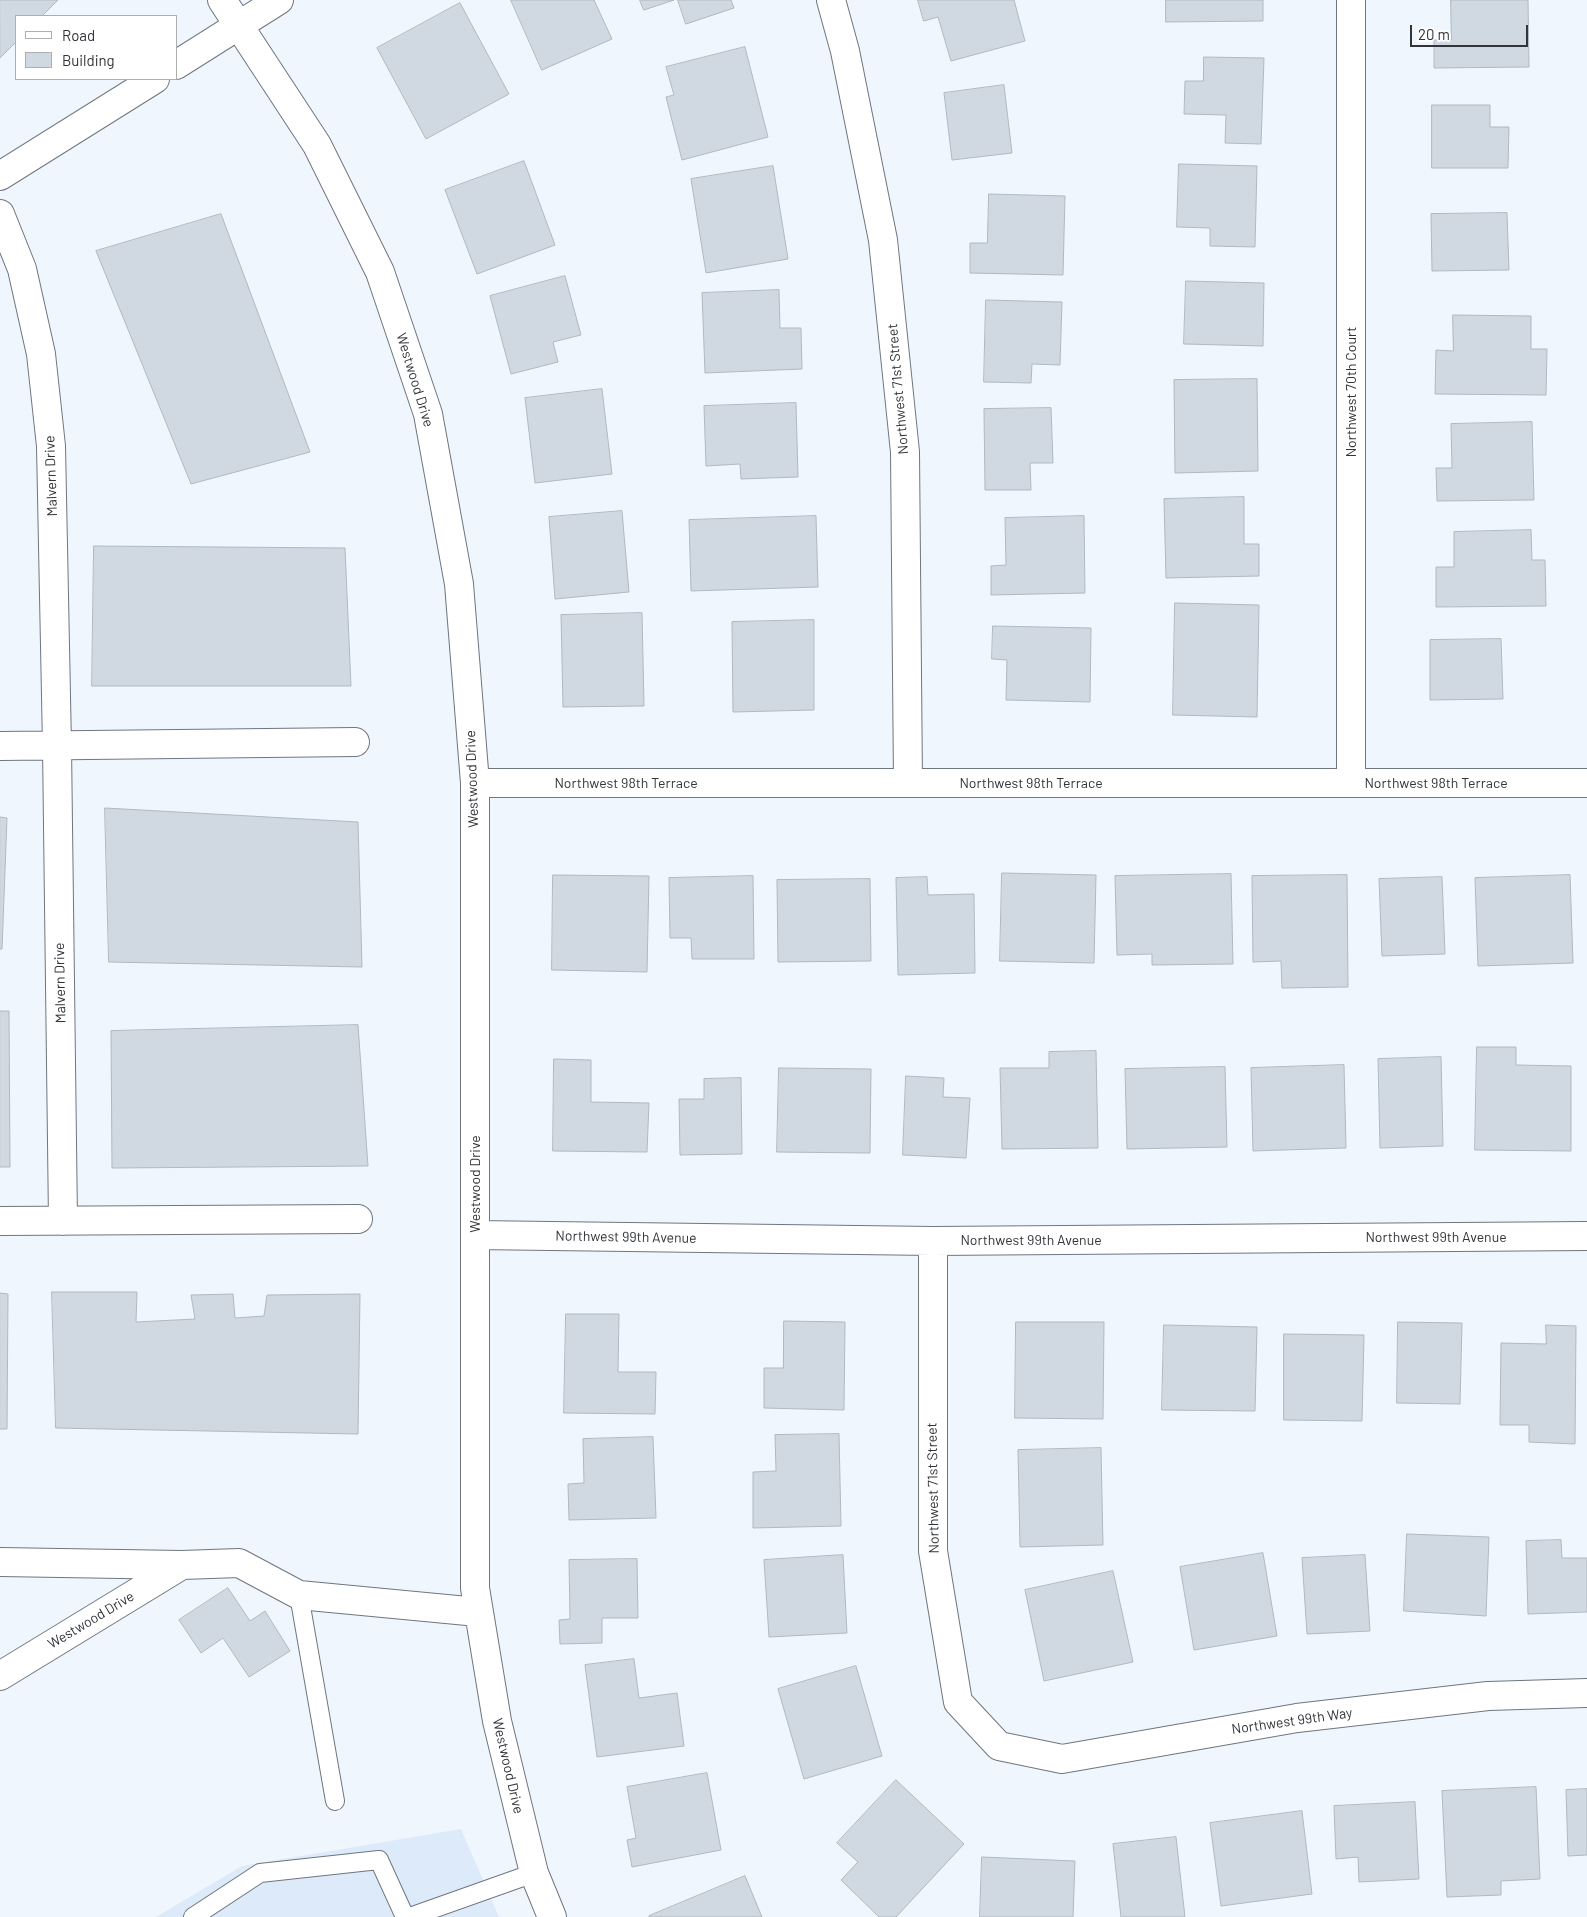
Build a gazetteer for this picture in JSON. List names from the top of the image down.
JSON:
{
  "streets": {
    "street": [
      "Westwood Drive",
      "Northwest 71st Street",
      "Northwest 70th Court",
      "Malvern Drive",
      "Northwest 98th Terrace",
      "Northwest 99th Avenue",
      "Northwest 99th Way"
    ]
  },
  "crossings": [
    ["Westwood Drive", "Northwest 98th Terrace"],
    ["Westwood Drive", "Northwest 99th Avenue"],
    ["Northwest 71st Street", "Northwest 98th Terrace"],
    ["Northwest 71st Street", "Northwest 99th Avenue"],
    ["Northwest 71st Street", "Northwest 99th Way"],
    ["Northwest 70th Court", "Northwest 98th Terrace"]
  ],
  "legend": ["Road", "Building"],
  "scale_bar": "20 m"
}
